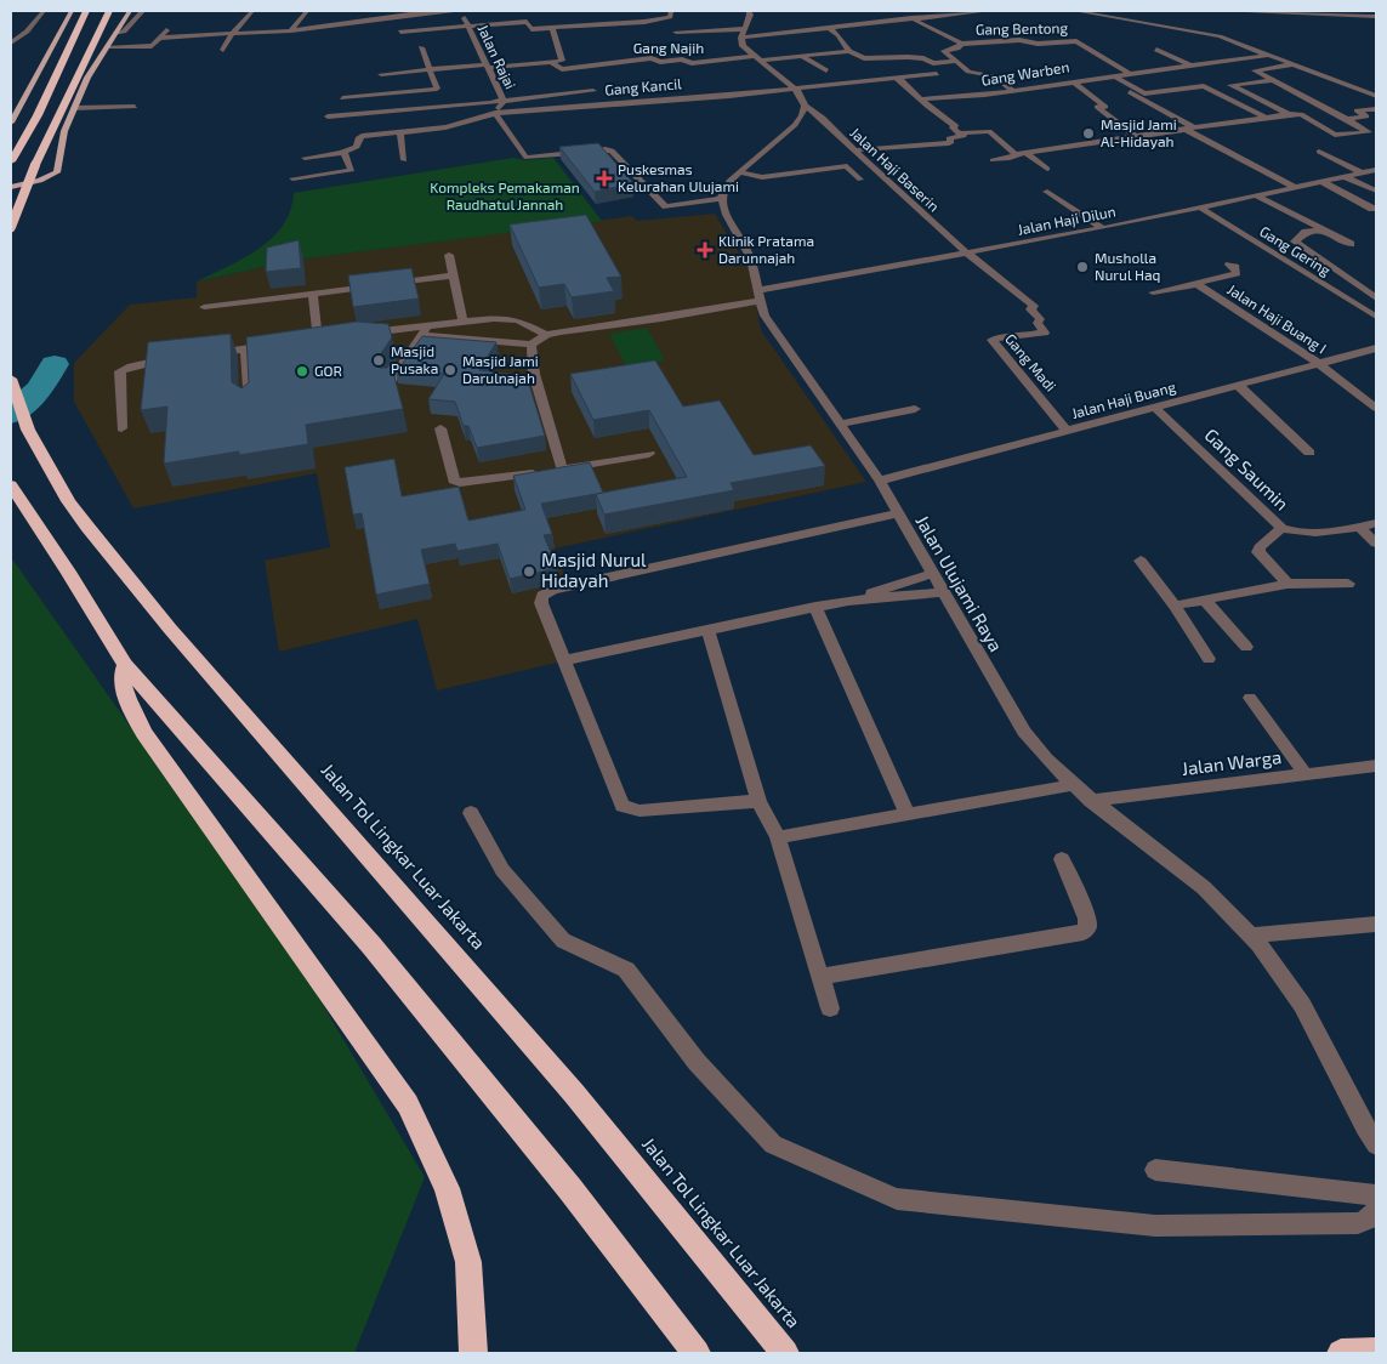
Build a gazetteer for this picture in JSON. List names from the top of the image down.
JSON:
{
  "streets": {
    "highway": ["Jalan Tol Lingkar Luar Jakarta"],
    "street": [
      "Gang Bentong",
      "Gang Najih",
      "Jalan Rajai",
      "Gang Warben",
      "Gang Kancil",
      "Jalan Haji Baserin",
      "Jalan Haji Dilun",
      "Gang Gering",
      "Jalan Haji Buang I",
      "Gang Madi",
      "Jalan Haji Buang",
      "Gang Saumin",
      "Jalan Ulujami Raya",
      "Jalan Warga"
    ]
  },
  "crossings": [
    ["Gang Bentong", "Gang Warben"],
    ["Gang Najih", "Jalan Rajai"],
    ["Jalan Rajai", "Gang Kancil"],
    ["Jalan Haji Baserin", "Jalan Haji Dilun"],
    ["Jalan Haji Baserin", "Gang Madi"],
    ["Jalan Haji Dilun", "Gang Gering"],
    ["Jalan Haji Dilun", "Gang Madi"],
    ["Jalan Haji Dilun", "Jalan Ulujami Raya"],
    ["Jalan Haji Buang I", "Jalan Haji Buang"],
    ["Gang Madi", "Jalan Haji Buang"],
    ["Jalan Haji Buang", "Gang Saumin"],
    ["Jalan Haji Buang", "Jalan Ulujami Raya"],
    ["Jalan Ulujami Raya", "Jalan Warga"]
  ],
  "parks": ["Kompleks Pemakaman Raudhatul Jannah"],
  "places": {
    "other": [
      "Masjid Jami Al-Hidayah",
      "Musholla Nurul Haq",
      "Masjid Pusaka",
      "Masjid Jami Darulnajah",
      "GOR",
      "Masjid Nurul Hidayah"
    ],
    "health": ["Puskesmas Kelurahan Ulujami", "Klinik Pratama Darunnajah"]
  }
}
